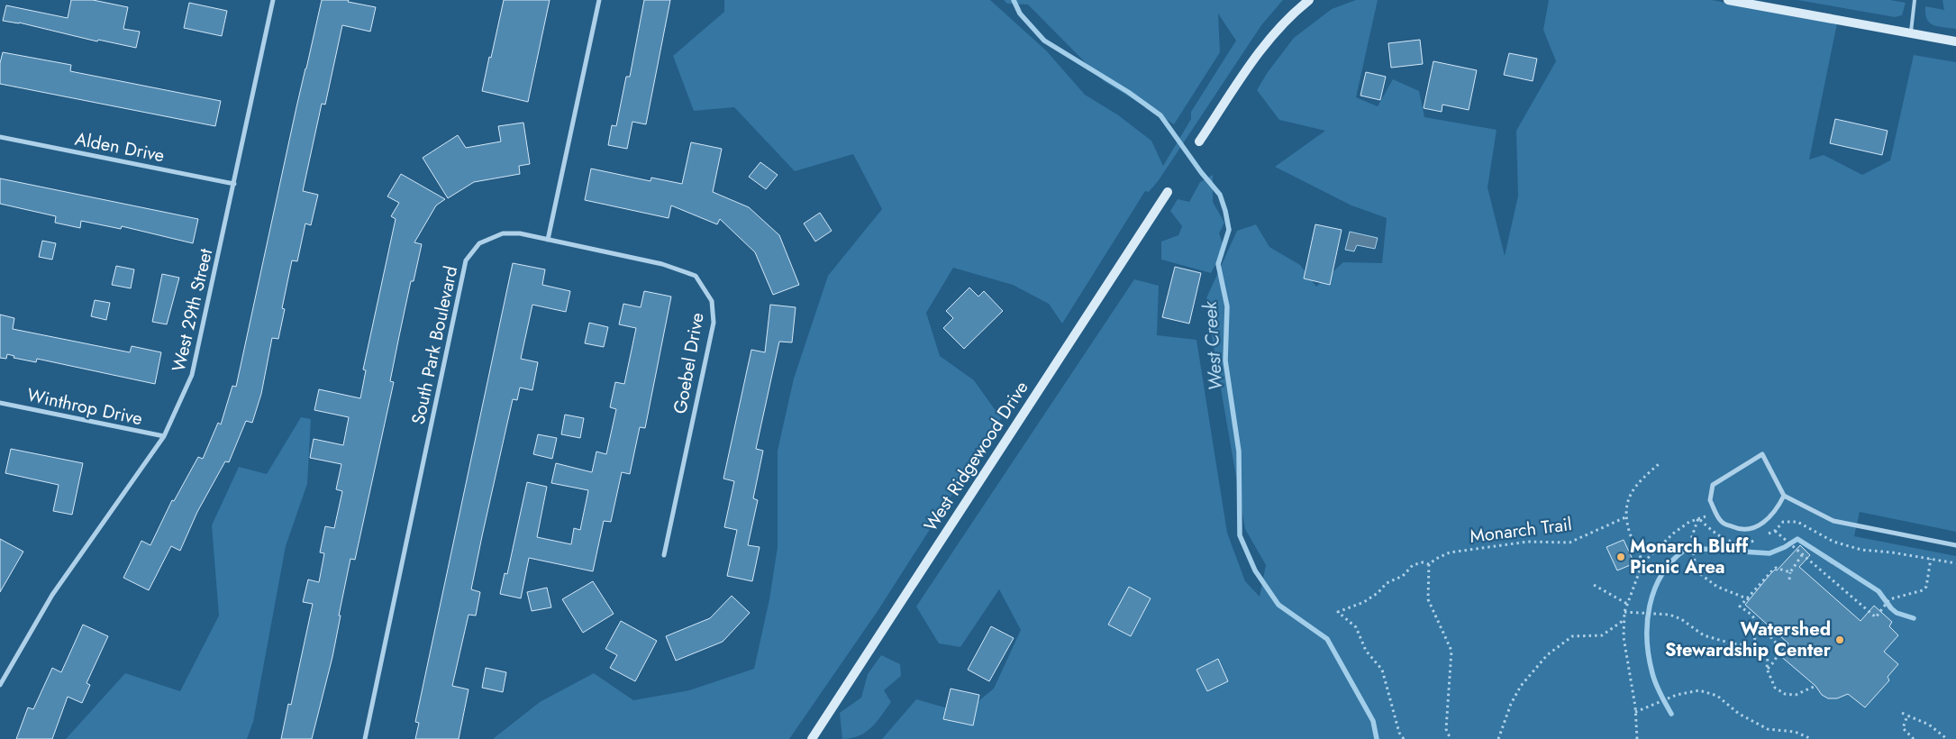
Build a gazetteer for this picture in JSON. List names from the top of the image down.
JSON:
{
  "streets": {
    "street": [
      "Alden Drive",
      "West 29th Street",
      "South Park Boulevard",
      "Goebel Drive",
      "Winthrop Drive",
      "West Ridgewood Drive"
    ],
    "path": ["Monarch Trail"]
  },
  "crossings": [
    ["Alden Drive", "West 29th Street"],
    ["West 29th Street", "Winthrop Drive"],
    ["South Park Boulevard", "Goebel Drive"]
  ],
  "water": ["West Creek"],
  "places": ["Monarch Bluff Picnic Area", "Watershed Stewardship Center"]
}
